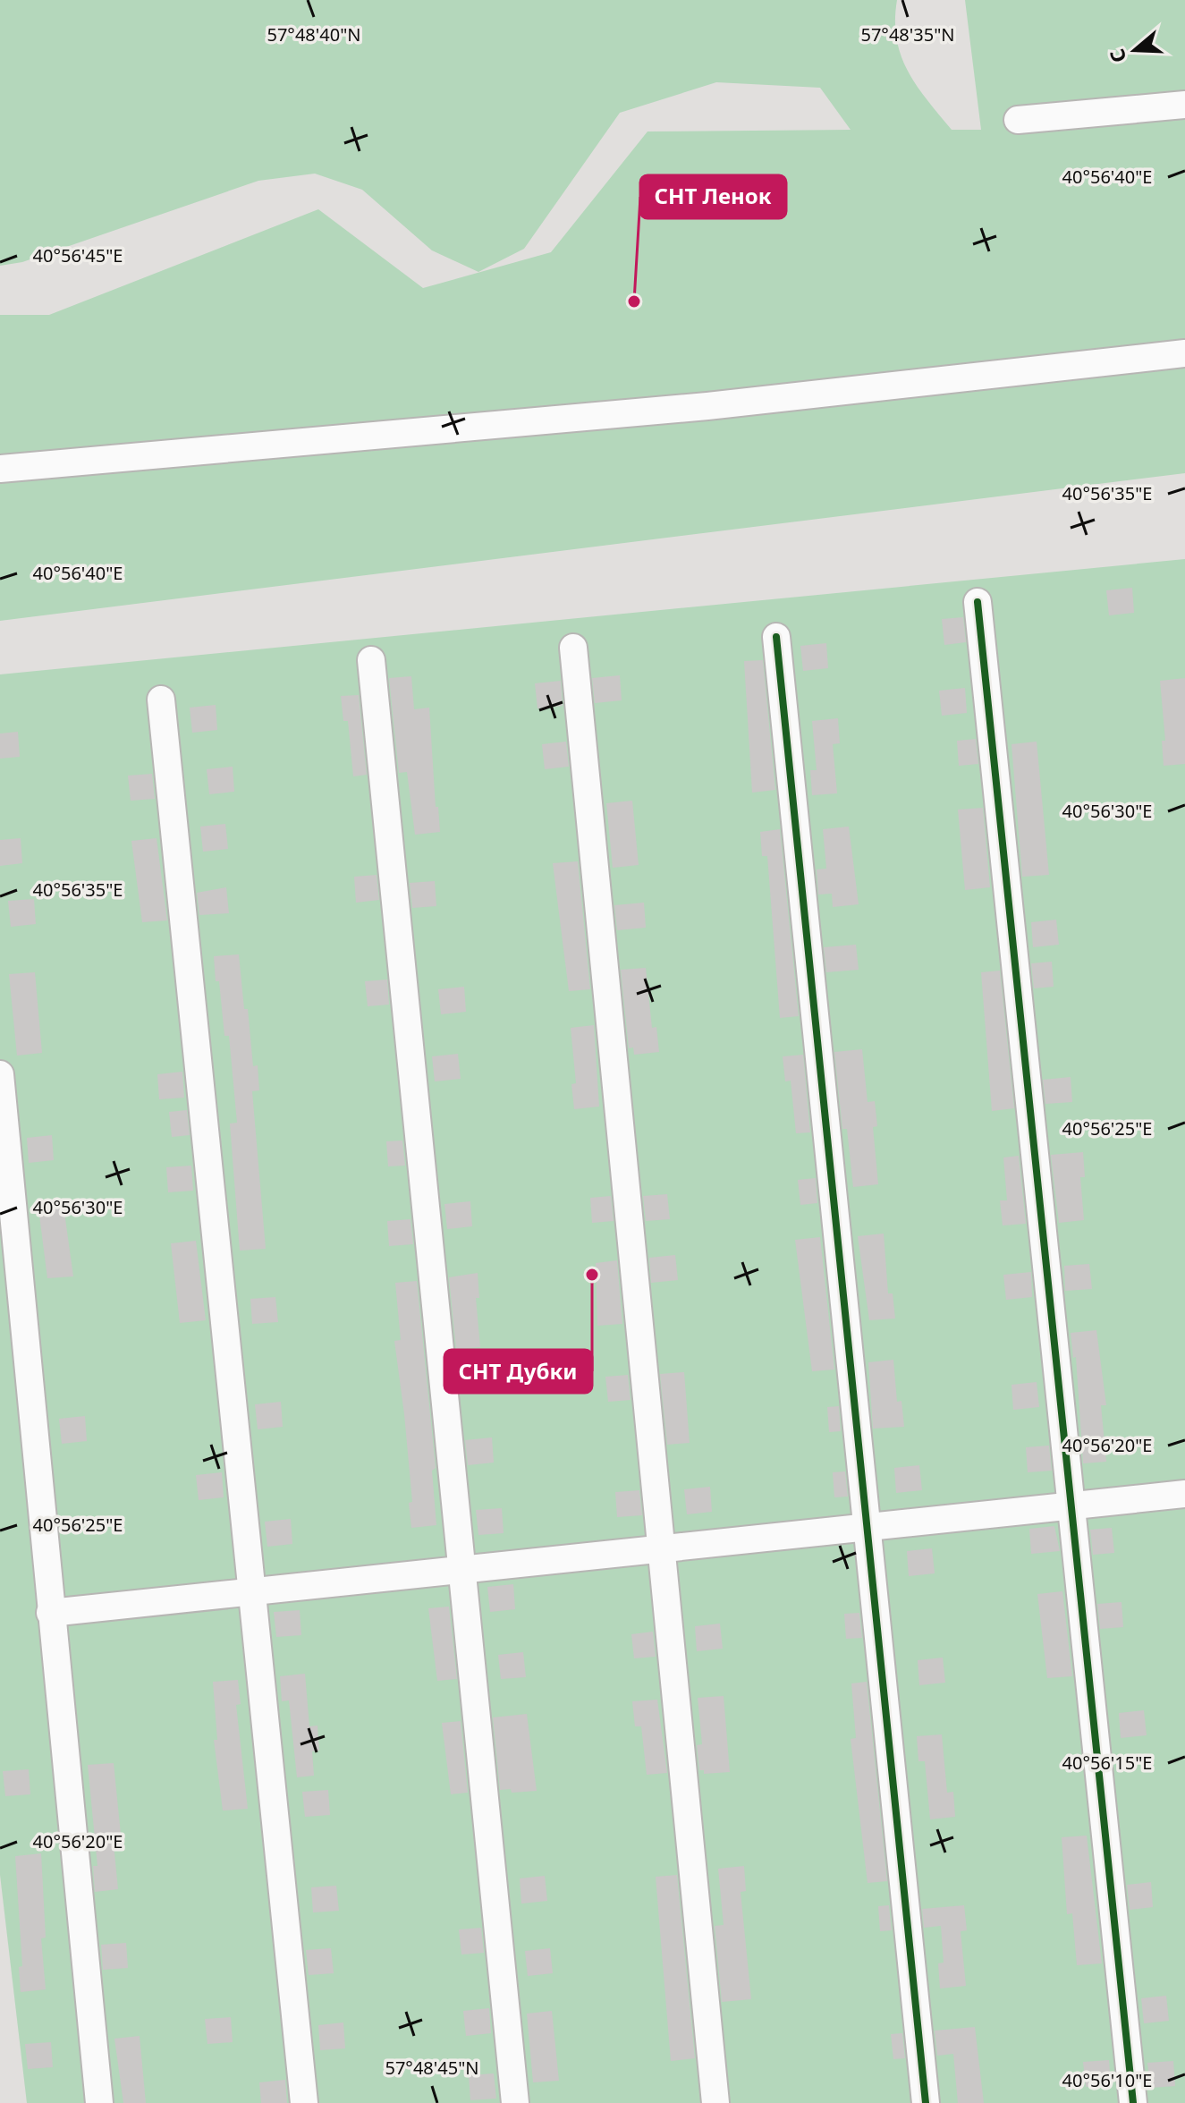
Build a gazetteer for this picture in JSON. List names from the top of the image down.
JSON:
{
  "places": ["СНТ Ленок", "СНТ Дубки"],
  "north": "left",
  "coordinates": [
    "57°48'40\"N",
    "57°48'35\"N",
    "40°56'40\"E",
    "40°56'45\"E",
    "40°56'35\"E",
    "40°56'30\"E",
    "40°56'25\"E",
    "40°56'20\"E",
    "40°56'15\"E",
    "57°48'45\"N",
    "40°56'10\"E"
  ]
}
